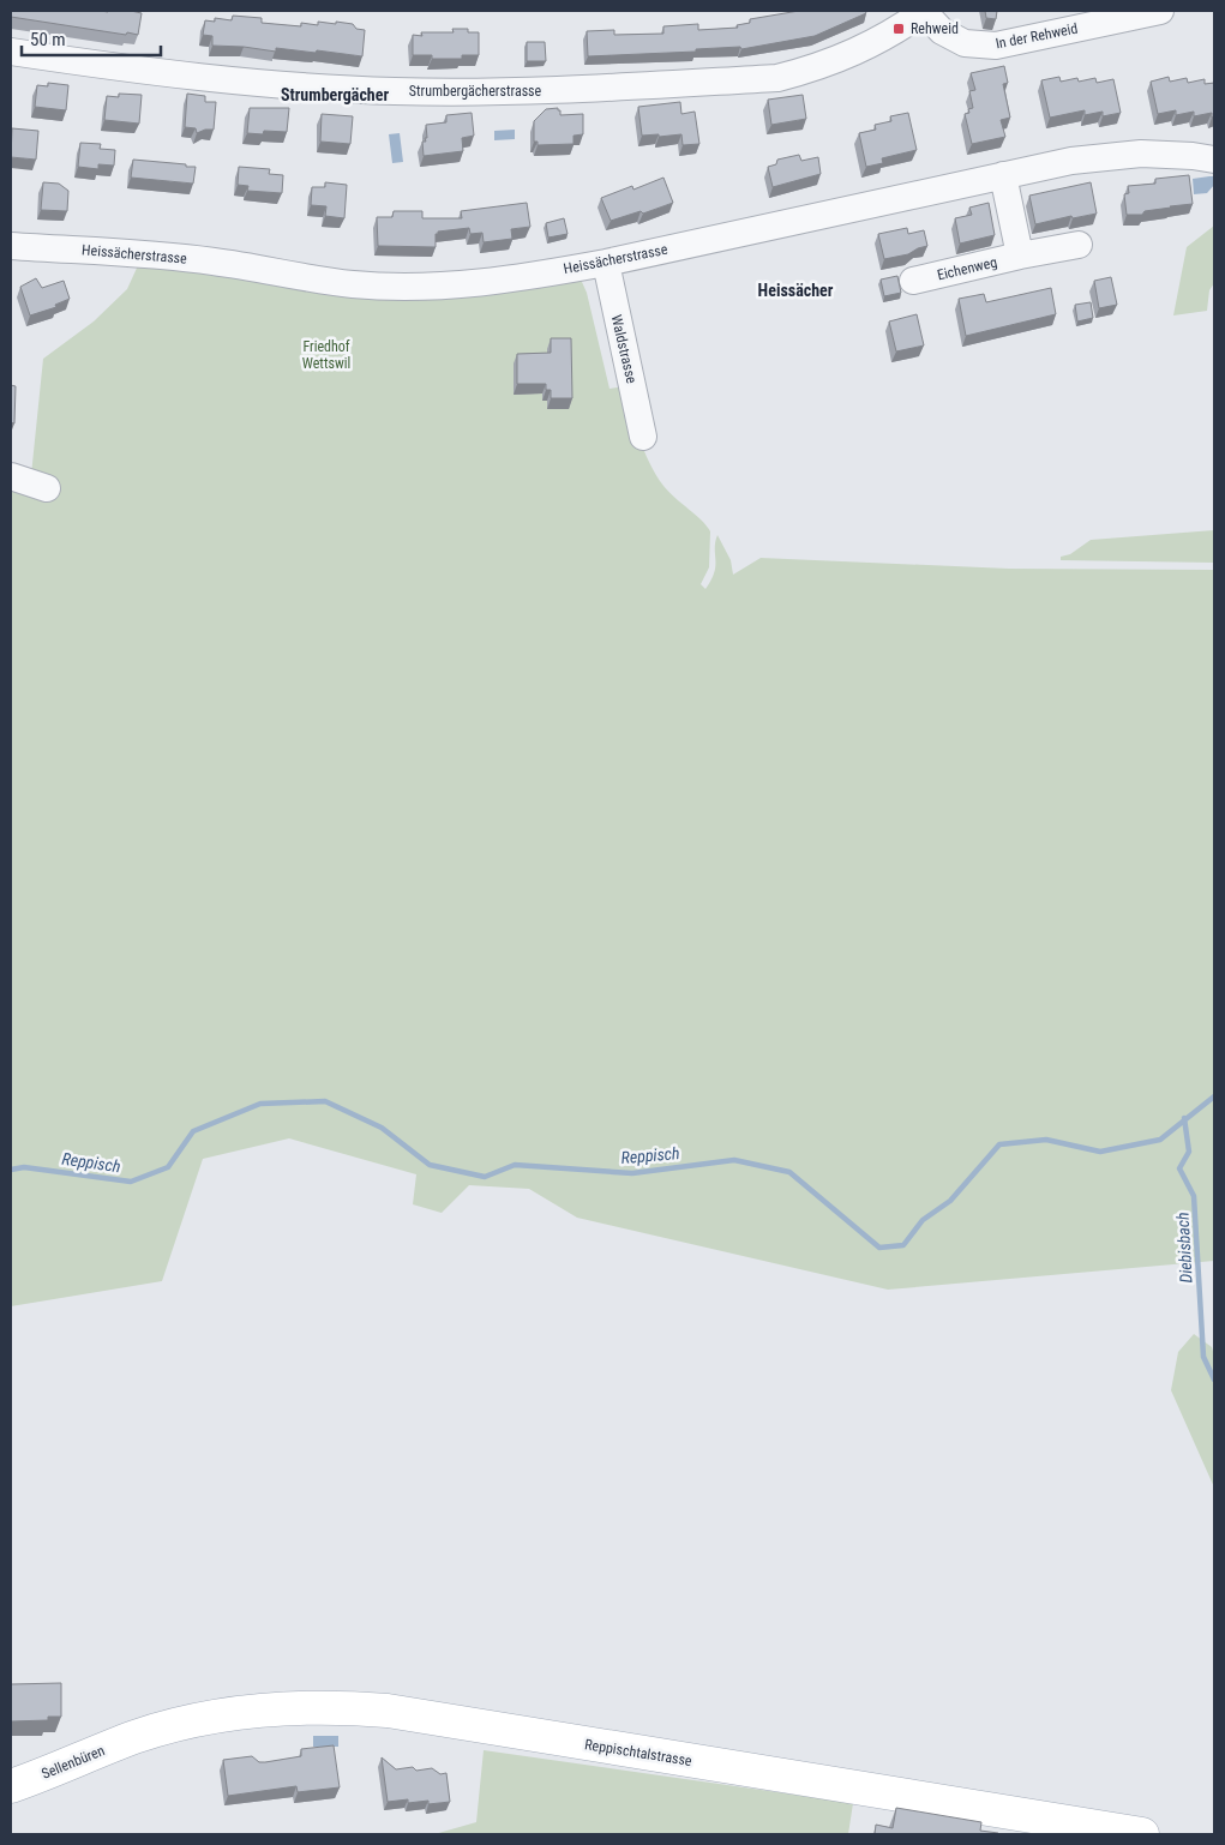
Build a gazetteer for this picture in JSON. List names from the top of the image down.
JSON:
{
  "streets": {
    "main road": ["Reppischtalstrasse", "Sellenbüren"],
    "street": [
      "In der Rehweid",
      "Strumbergächerstrasse",
      "Heissächerstrasse",
      "Eichenweg",
      "Waldstrasse"
    ]
  },
  "crossings": [
    ["In der Rehweid", "Strumbergächerstrasse"],
    ["Heissächerstrasse", "Waldstrasse"],
    ["Reppischtalstrasse", "Sellenbüren"]
  ],
  "districts": ["Strumbergächer", "Heissächer"],
  "water": ["Reppisch", "Diebisbach"],
  "parks": ["Friedhof Wettswil"],
  "places": {
    "transit": ["Rehweid"]
  },
  "scale_bar": "50 m"
}
